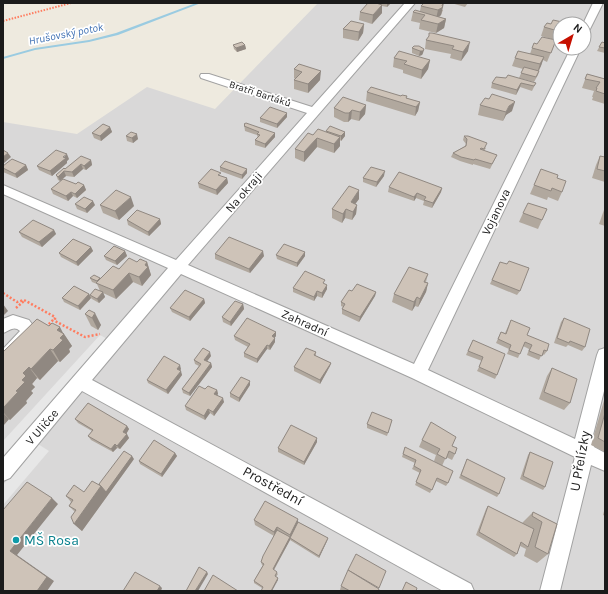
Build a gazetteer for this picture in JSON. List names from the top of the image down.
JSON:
{
  "streets": {
    "street": [
      "Bratří Bartáků",
      "Na okraji",
      "Vojanova",
      "Zahradní",
      "V Uličce",
      "U Přelízky",
      "Prostřední"
    ]
  },
  "crossings": [
    ["Bratří Bartáků", "Na okraji"],
    ["Na okraji", "Zahradní"],
    ["Na okraji", "V Uličce"],
    ["Na okraji", "Prostřední"],
    ["Vojanova", "Zahradní"],
    ["Zahradní", "U Přelízky"],
    ["V Uličce", "Prostřední"]
  ],
  "water": ["Hrušovský potok"],
  "places": ["MŠ Rosa"],
  "north": "top right"
}
